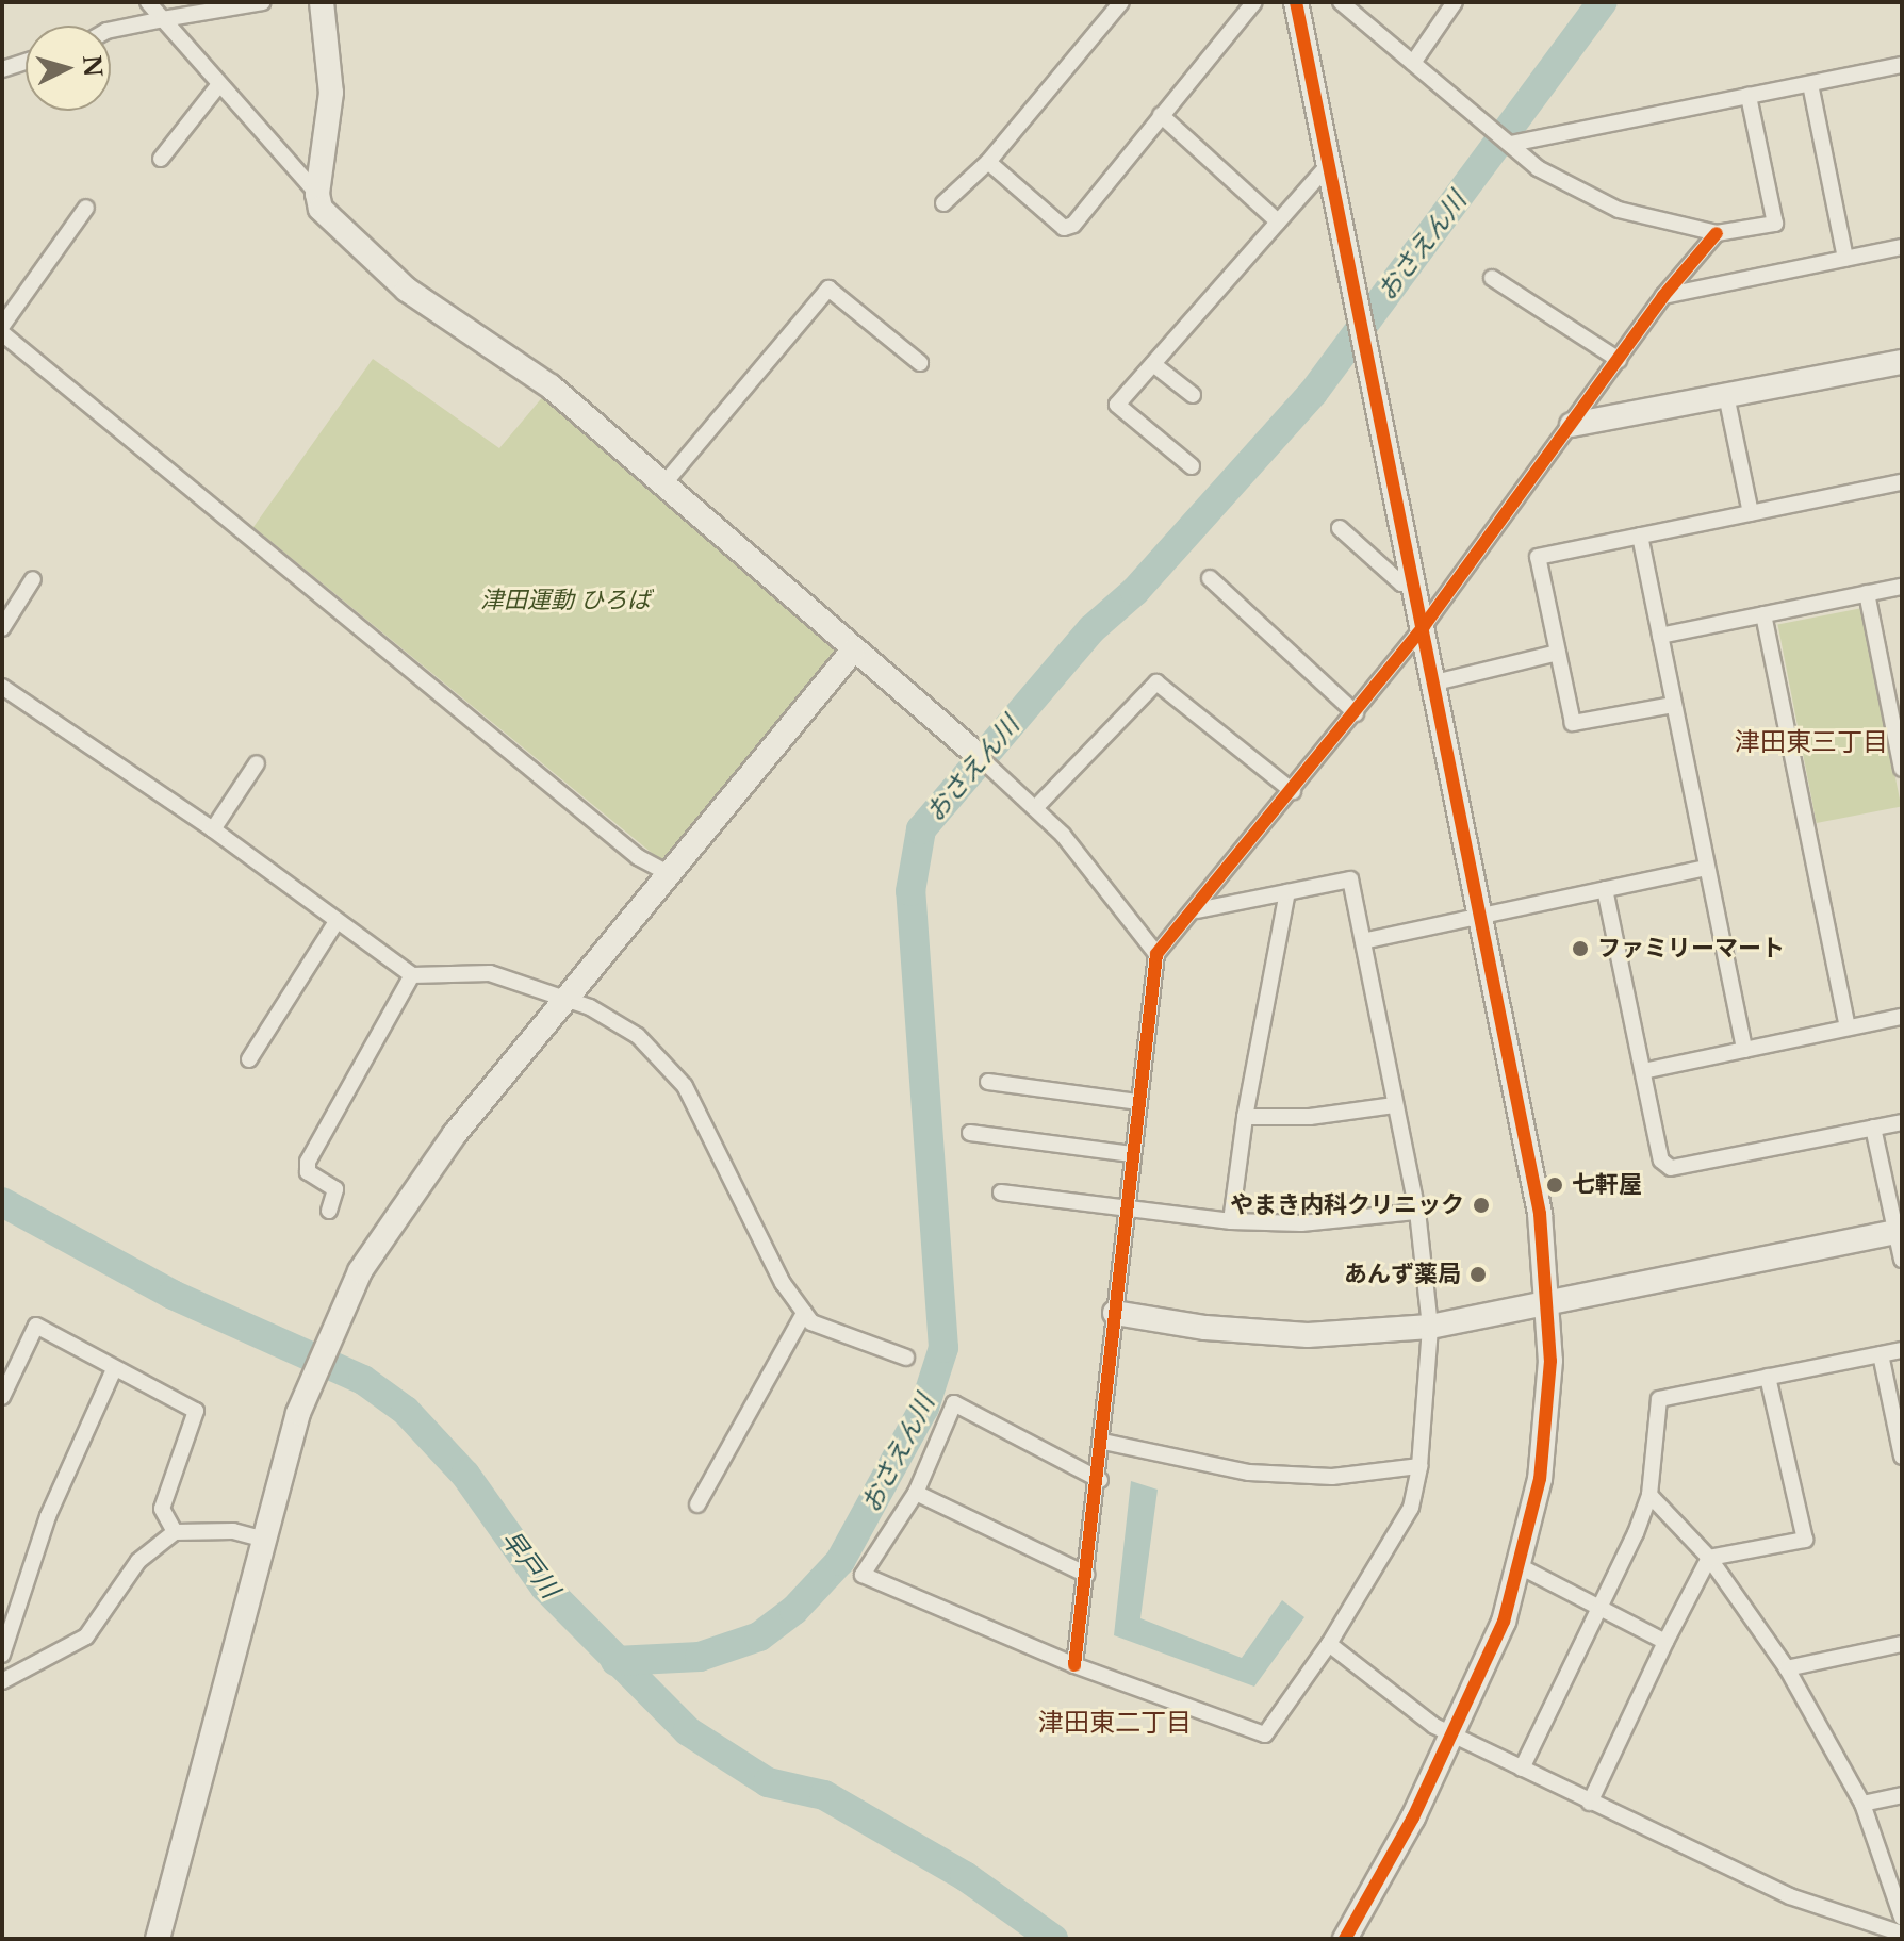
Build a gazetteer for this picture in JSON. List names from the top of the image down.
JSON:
{
  "districts": ["津田東三丁目", "津田東二丁目"],
  "water": ["おさえん川", "早戸川"],
  "parks": ["津田運動 ひろば"],
  "places": [
    "ファミリーマート",
    "七軒屋",
    "やまき内科クリニック",
    "あんず薬局"
  ],
  "north": "right"
}
